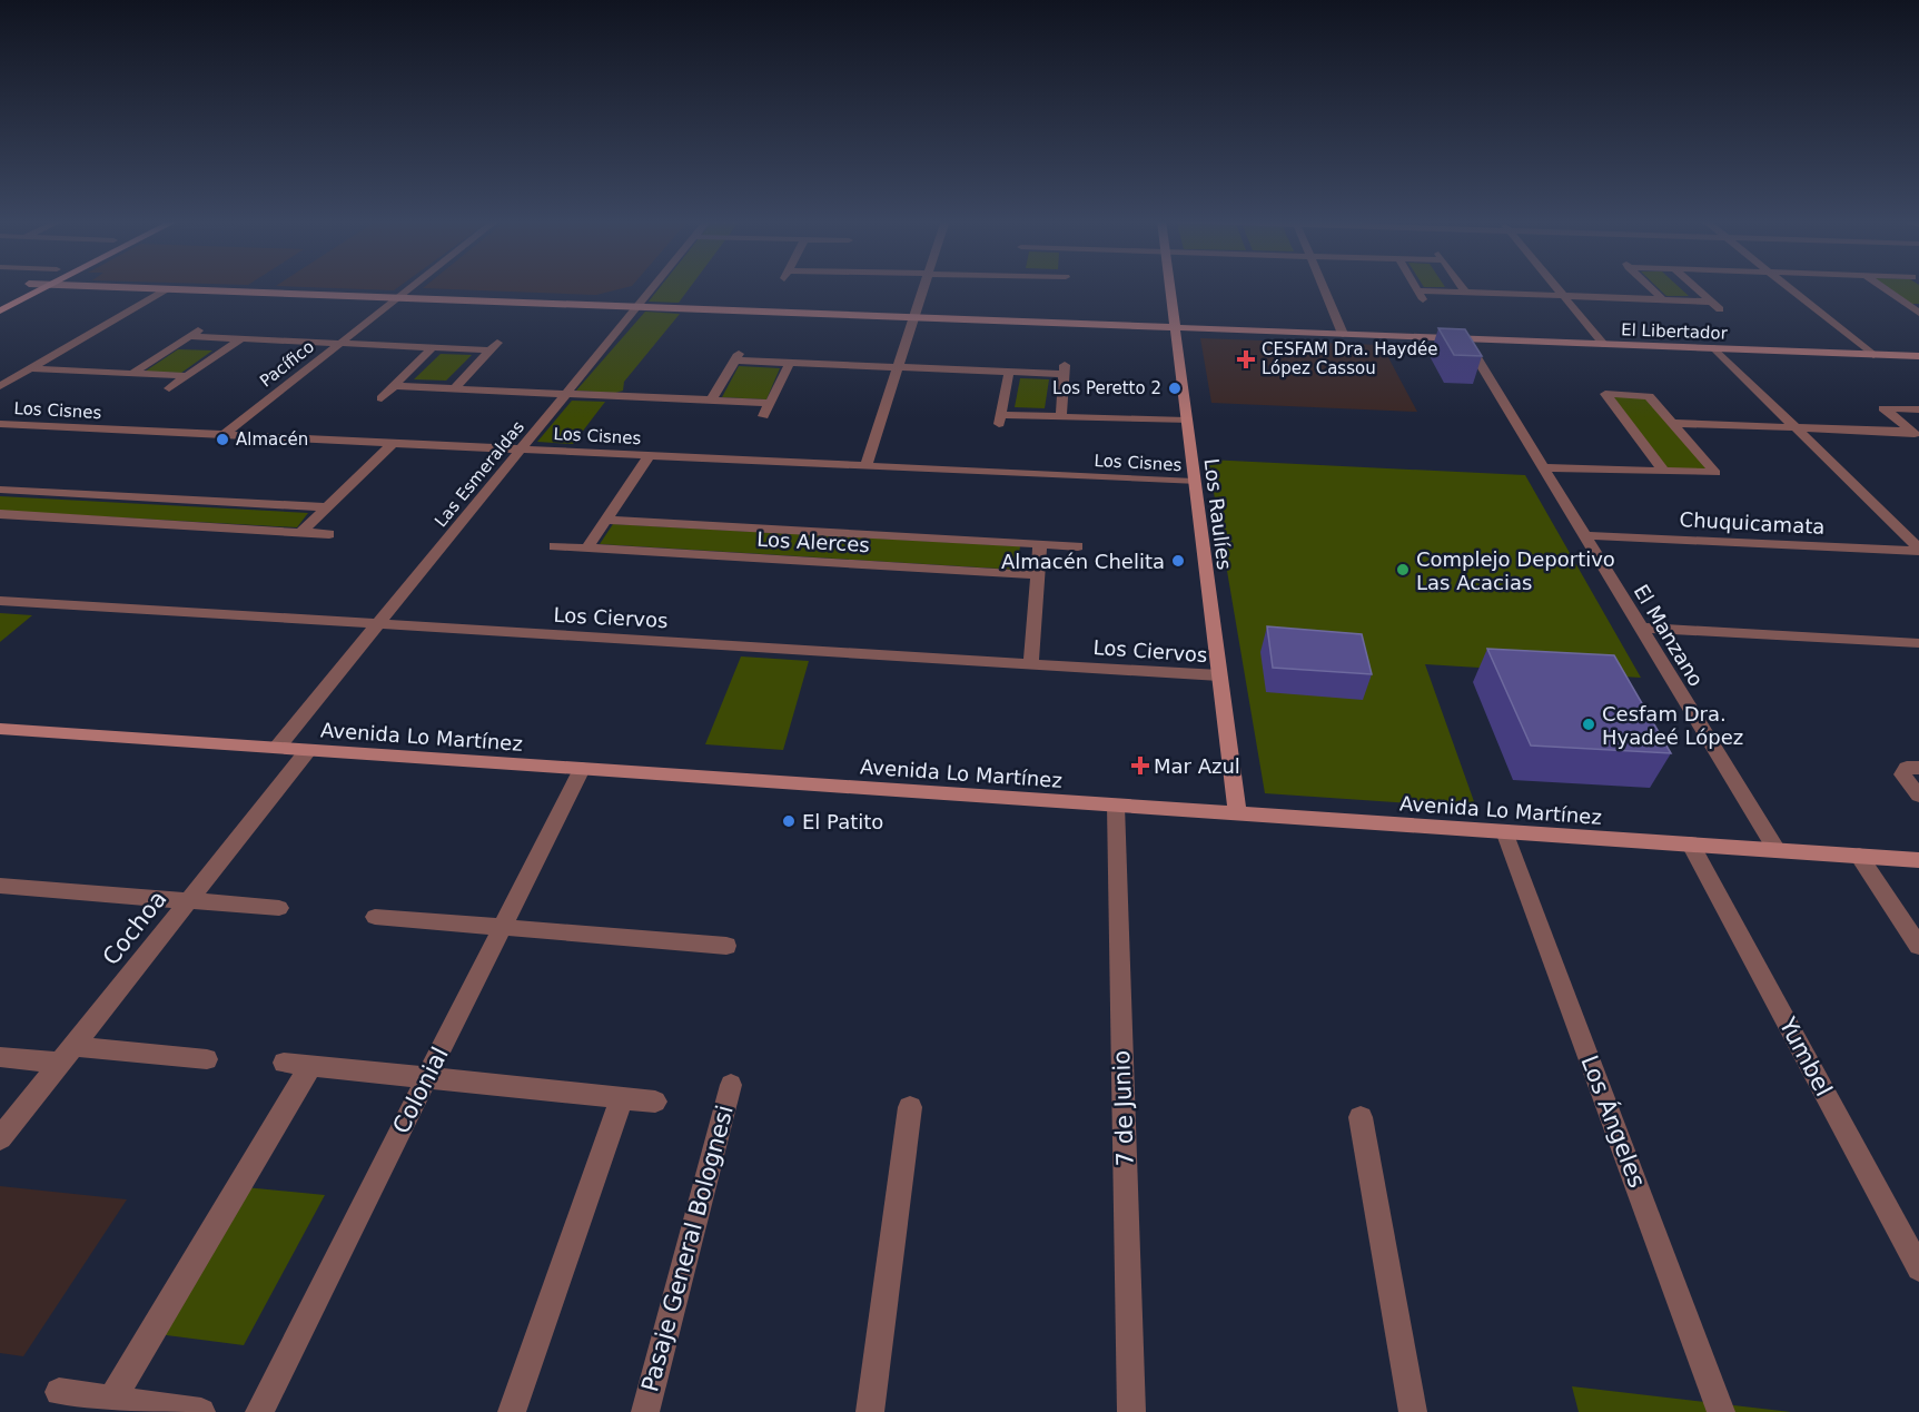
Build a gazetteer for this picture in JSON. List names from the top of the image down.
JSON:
{
  "streets": {
    "street": [
      "El Libertador",
      "Pacífico",
      "Los Cisnes",
      "Las Esmeraldas",
      "Los Raulíes",
      "Chuquicamata",
      "Los Alerces",
      "Los Ciervos",
      "El Manzano",
      "Avenida Lo Martínez",
      "Cochoa",
      "Yumbel",
      "Colonial",
      "7 de Junio",
      "Los Ángeles",
      "Pasaje General Bolognesi"
    ]
  },
  "crossings": [
    ["El Libertador", "Pacífico"],
    ["El Libertador", "Las Esmeraldas"],
    ["El Libertador", "Los Raulíes"],
    ["El Libertador", "El Manzano"],
    ["Pacífico", "Los Cisnes"],
    ["Los Cisnes", "Las Esmeraldas"],
    ["Los Cisnes", "Los Raulíes"],
    ["Las Esmeraldas", "Los Ciervos"],
    ["Las Esmeraldas", "Avenida Lo Martínez"],
    ["Los Raulíes", "Los Ciervos"],
    ["Los Raulíes", "Avenida Lo Martínez"],
    ["Chuquicamata", "El Manzano"],
    ["El Manzano", "Avenida Lo Martínez"],
    ["Avenida Lo Martínez", "Cochoa"],
    ["Avenida Lo Martínez", "Yumbel"],
    ["Avenida Lo Martínez", "Colonial"],
    ["Avenida Lo Martínez", "7 de Junio"],
    ["Avenida Lo Martínez", "Los Ángeles"]
  ],
  "places": {
    "health": ["CESFAM Dra. Haydée López Cassou", "Mar Azul"],
    "other": [
      "Los Peretto 2",
      "Almacén",
      "Almacén Chelita",
      "Complejo Deportivo Las Acacias",
      "Cesfam Dra. Hyadeé López",
      "El Patito"
    ]
  }
}
